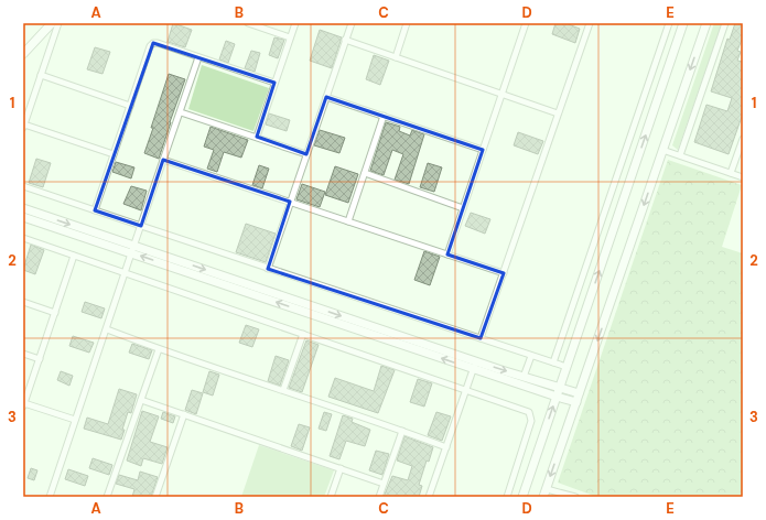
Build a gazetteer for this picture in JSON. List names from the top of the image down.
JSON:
{
  "grid": {
    "columns": [
      "A",
      "B",
      "C",
      "D",
      "E"
    ],
    "rows": ["1", "2", "3"]
  }
}
